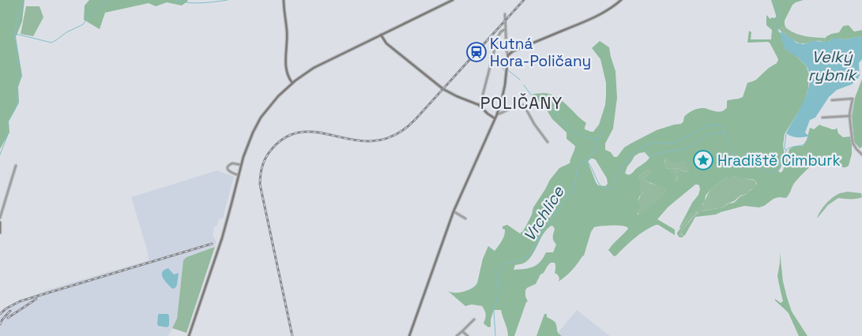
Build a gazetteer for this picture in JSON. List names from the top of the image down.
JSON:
{
  "districts": ["POLIČANY"],
  "water": ["Velký rybník", "Vrchlice"],
  "places": {
    "station": ["Kutná Hora-Poličany"],
    "place": ["Hradiště Cimburk"]
  }
}
